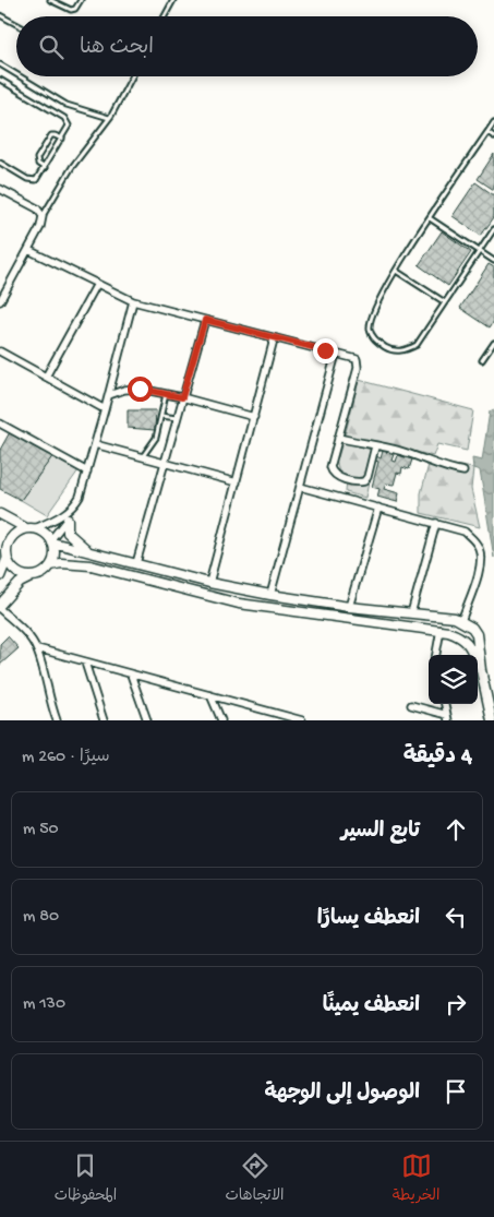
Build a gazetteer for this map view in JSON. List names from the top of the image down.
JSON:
{
  "page": {
    "search": "ابحث هنا",
    "heading": ["4 دقيقة", "سيرًا · 260 m"],
    "list": [
      ["تابع السير", "50 m"],
      ["انعطف يسارًا", "80 m"],
      ["انعطف يمينًا", "130 m"],
      "الوصول إلى الوجهة"
    ],
    "nav": ["الخريطة", "الاتجاهات", "المحفوظات"]
  }
}
